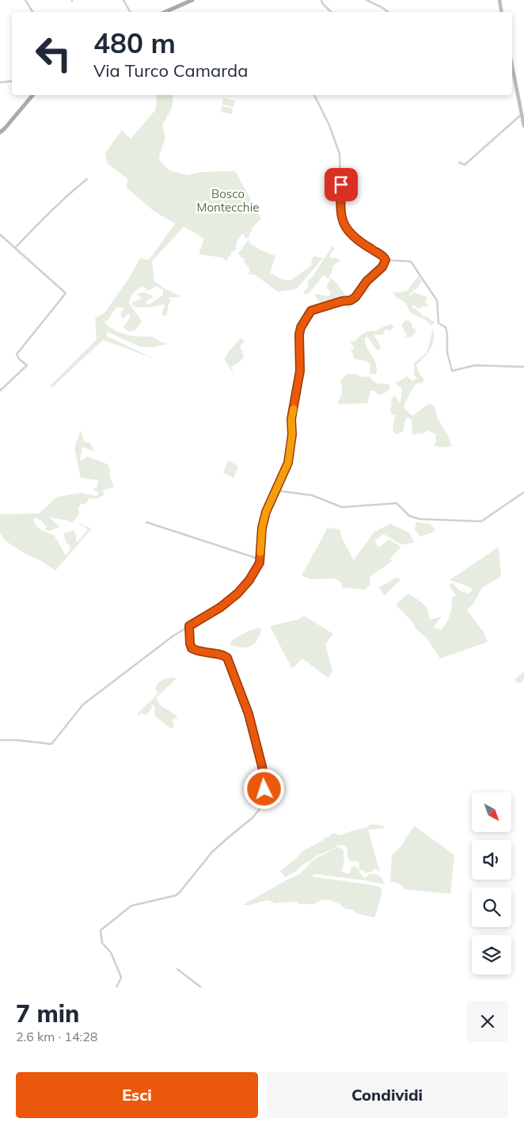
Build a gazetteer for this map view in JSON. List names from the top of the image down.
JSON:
{
  "parks": ["Bosco Montecchie"],
  "north": "bottom right",
  "page": {
    "turn": ["480 m", "Via Turco Camarda"],
    "heading": ["7 min", "2.6 km · 14:28"],
    "buttons": ["Esci", "Condividi"]
  }
}
